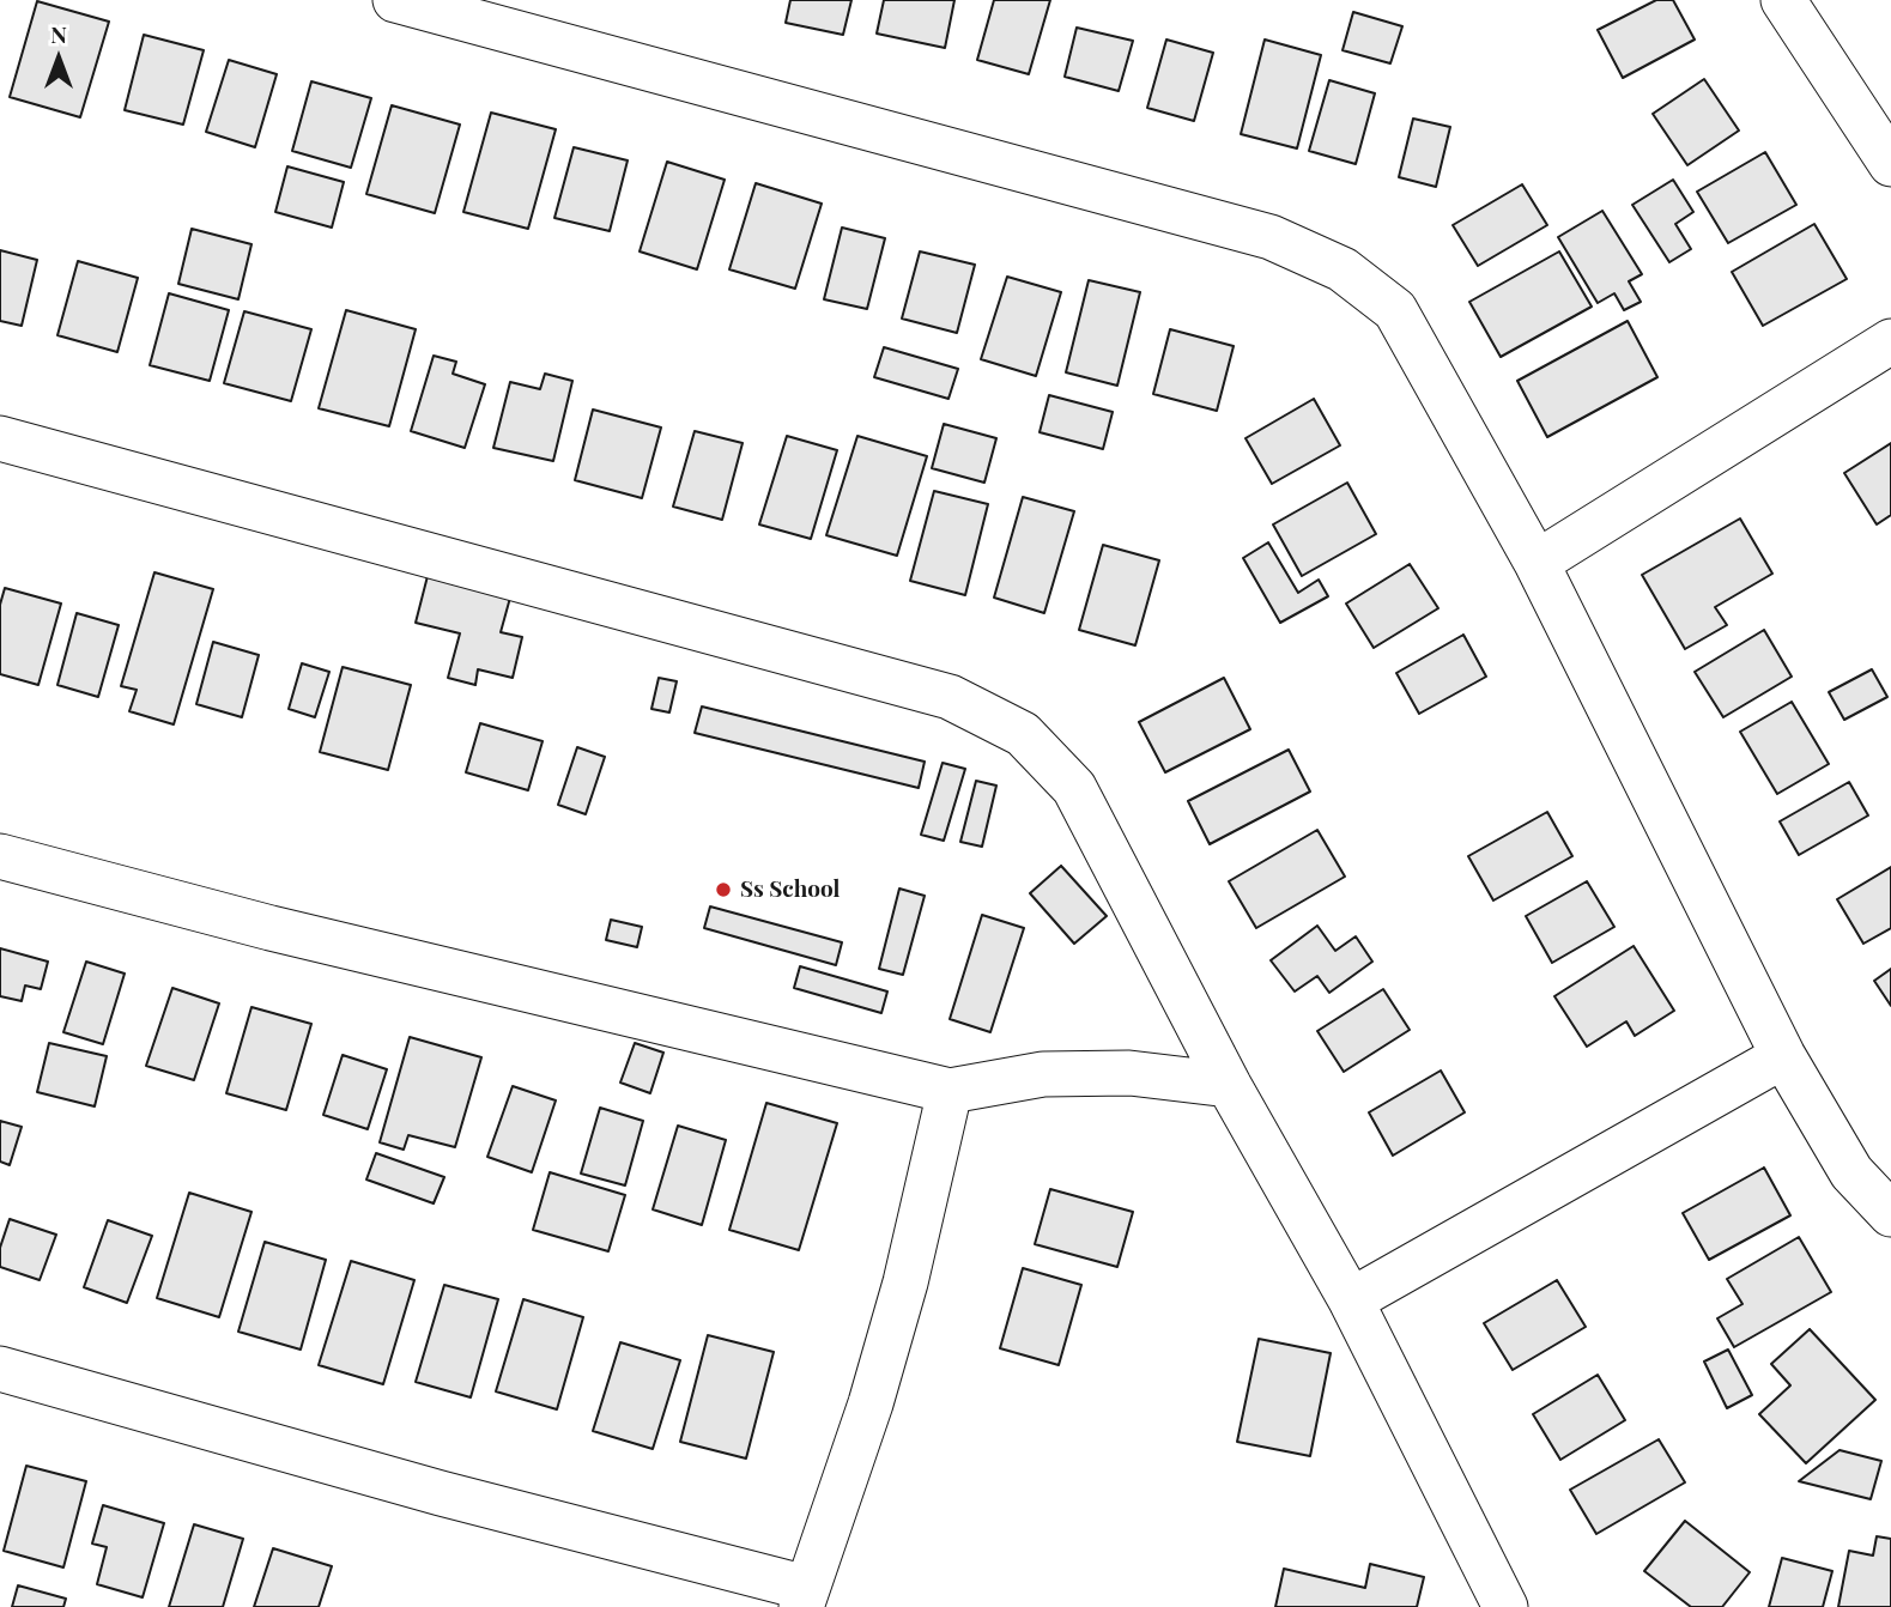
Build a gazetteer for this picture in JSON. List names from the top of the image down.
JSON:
{
  "places": ["Ss School"],
  "north": "top"
}
